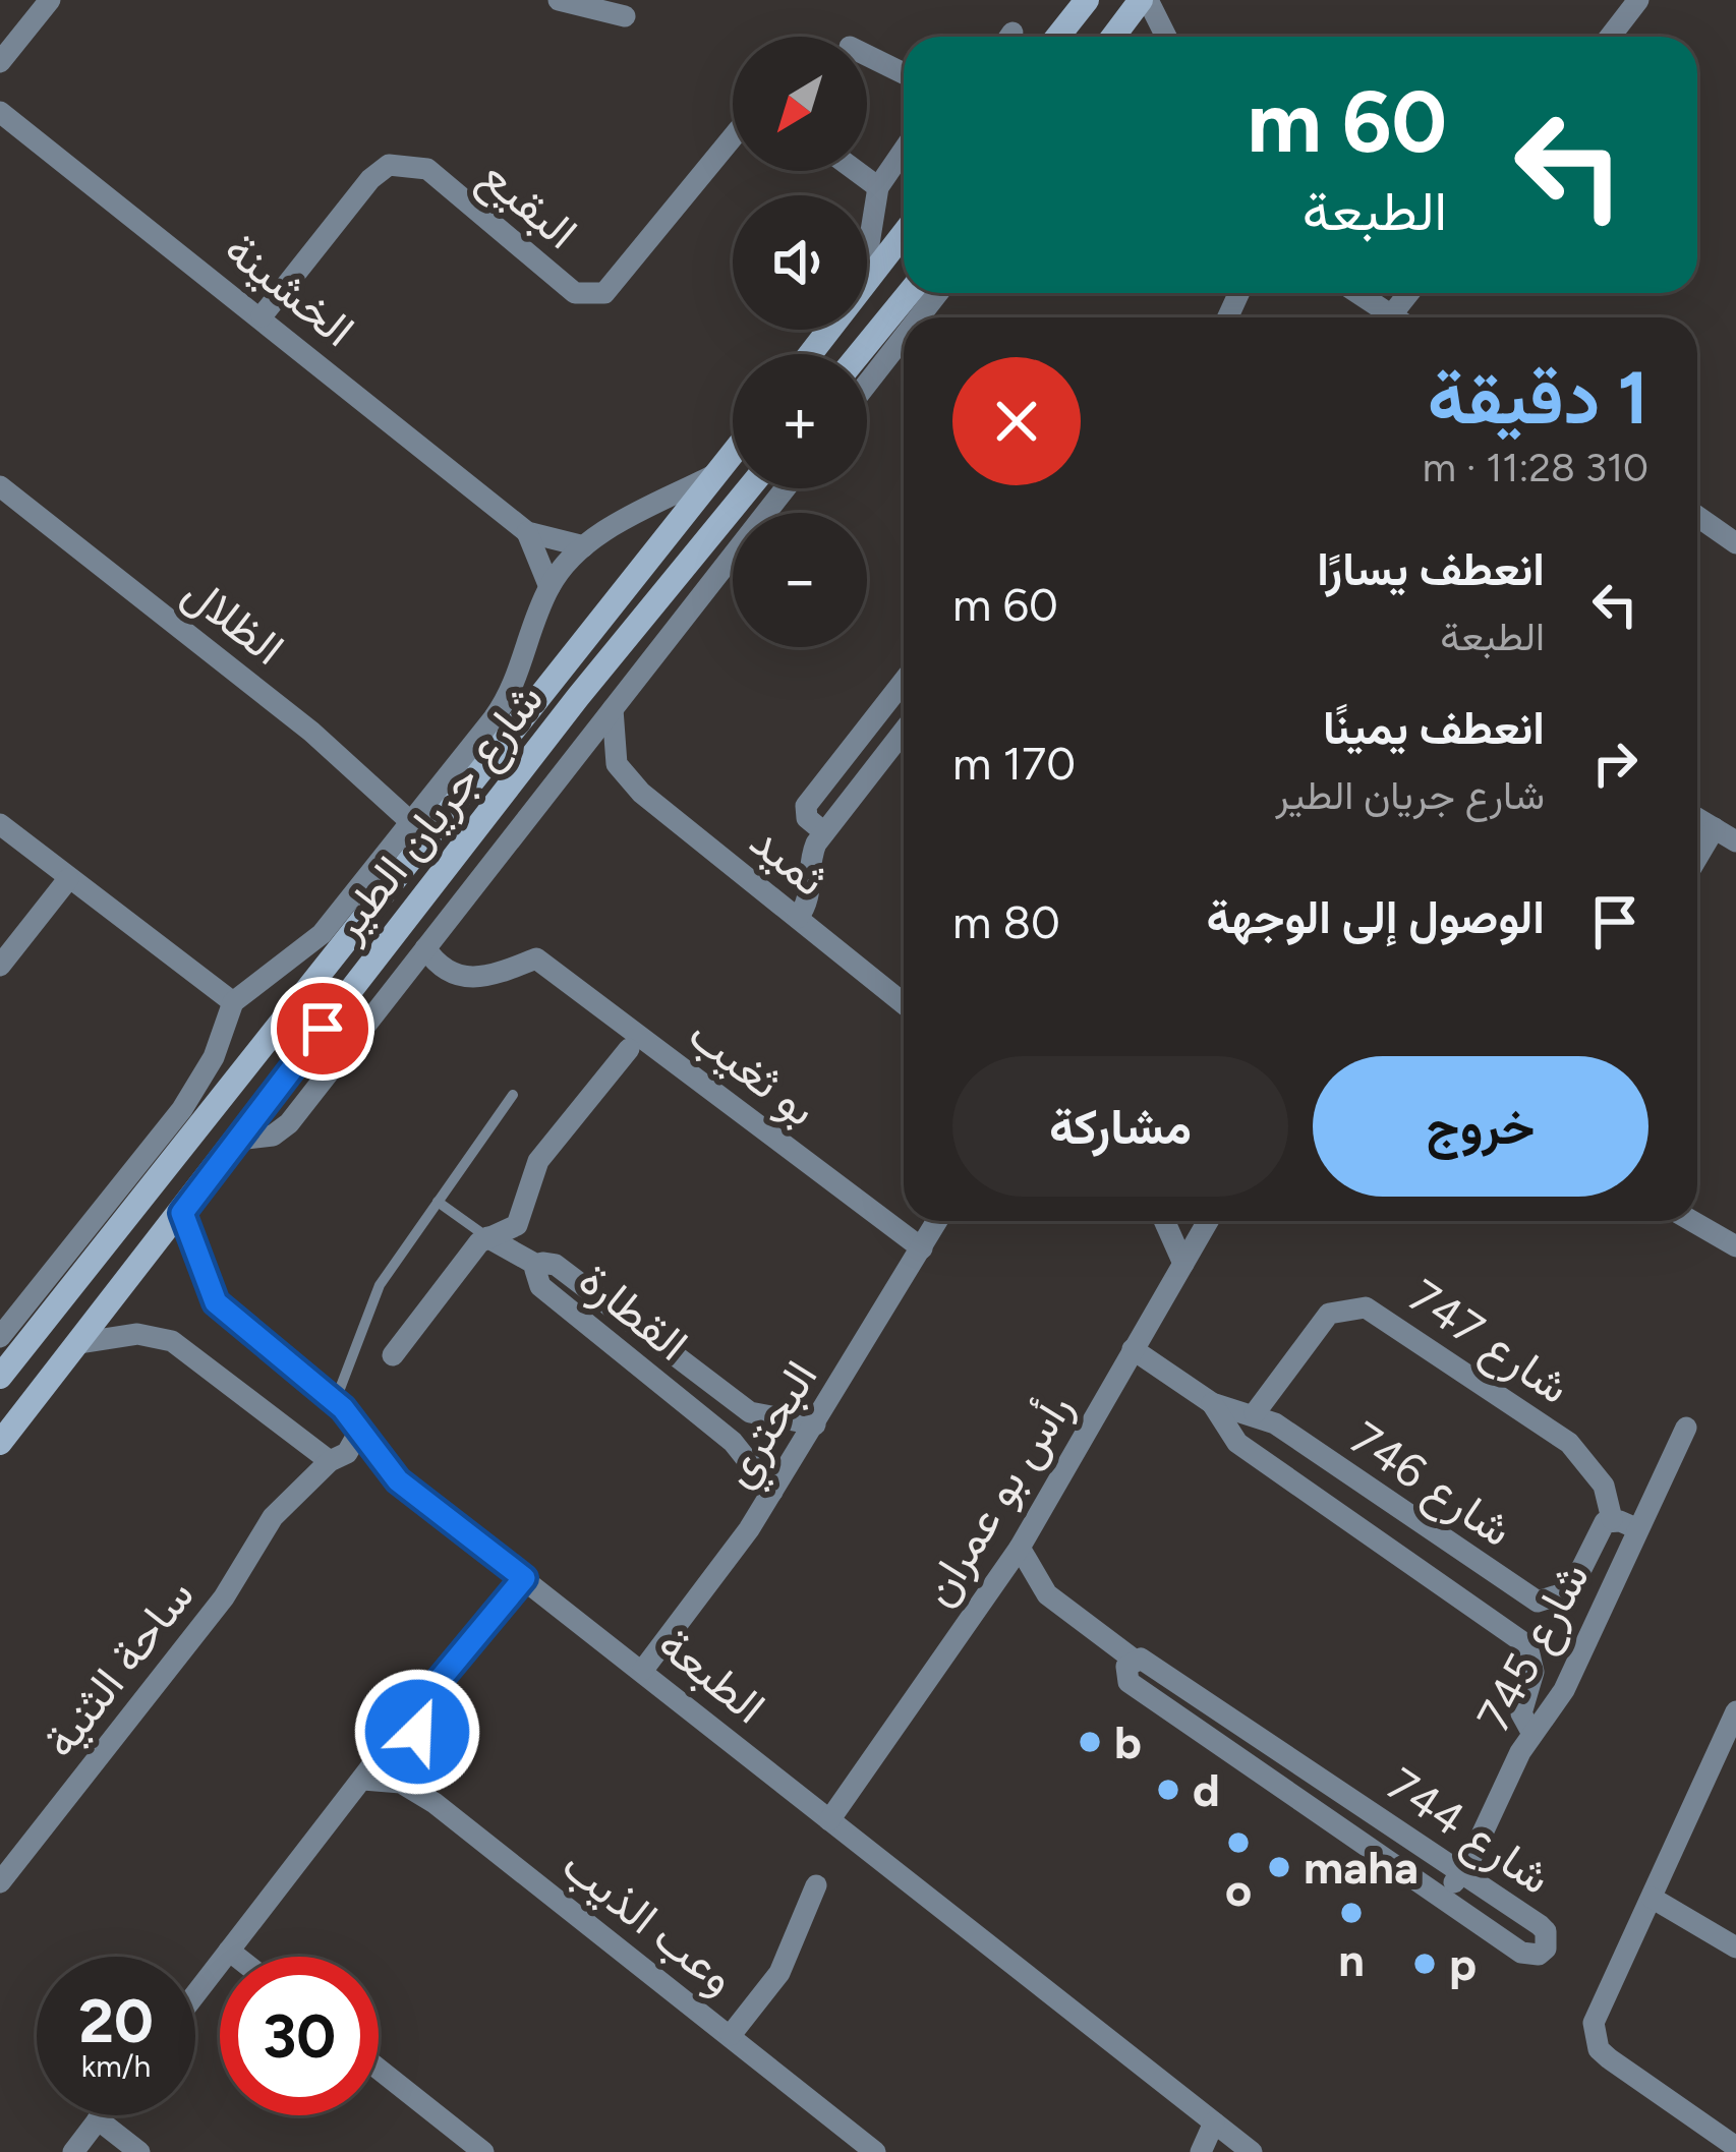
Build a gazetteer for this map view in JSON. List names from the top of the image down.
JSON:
{
  "streets": {
    "street": [
      "البقيع",
      "الخشينة",
      "الظلال",
      "شارع جريان الطير",
      "ثميد",
      "بو ثغيب",
      "القطارة",
      "شارع 747",
      "البحتري",
      "شارع 746",
      "رأس بو عمران",
      "شارع 745",
      "ساحة الثنية",
      "الطبعة",
      "شارع 744",
      "وعب الذيب"
    ]
  },
  "crossings": [
    ["البقيع", "الخشينة"],
    ["الخشينة", "شارع جريان الطير"],
    ["الظلال", "شارع جريان الطير"],
    ["شارع جريان الطير", "الطبعة"],
    ["بو ثغيب", "البحتري"],
    ["القطارة", "البحتري"],
    ["شارع 747", "شارع 746"],
    ["البحتري", "الطبعة"],
    ["شارع 746", "رأس بو عمران"],
    ["شارع 746", "شارع 745"],
    ["رأس بو عمران", "الطبعة"],
    ["رأس بو عمران", "شارع 744"],
    ["شارع 745", "شارع 744"],
    ["ساحة الثنية", "الطبعة"]
  ],
  "places": [
    "b",
    "d",
    "o",
    "maha",
    "n",
    "p"
  ],
  "north": "bottom left",
  "page": {
    "map_buttons": ["+", "−"],
    "turn": ["60 m", "الطبعة"],
    "heading": ["1 دقيقة", "310 m · 11:28"],
    "list": [
      {
        "name": "انعطف يسارًا",
        "note": "الطبعة",
        "value": "60 m"
      },
      {
        "name": "انعطف يمينًا",
        "note": "شارع جريان الطير",
        "value": "170 m"
      },
      {
        "name": "الوصول إلى الوجهة",
        "value": "80 m"
      }
    ],
    "buttons": ["خروج", "مشاركة"],
    "speed": "20 km/h",
    "limit": "30"
  }
}
